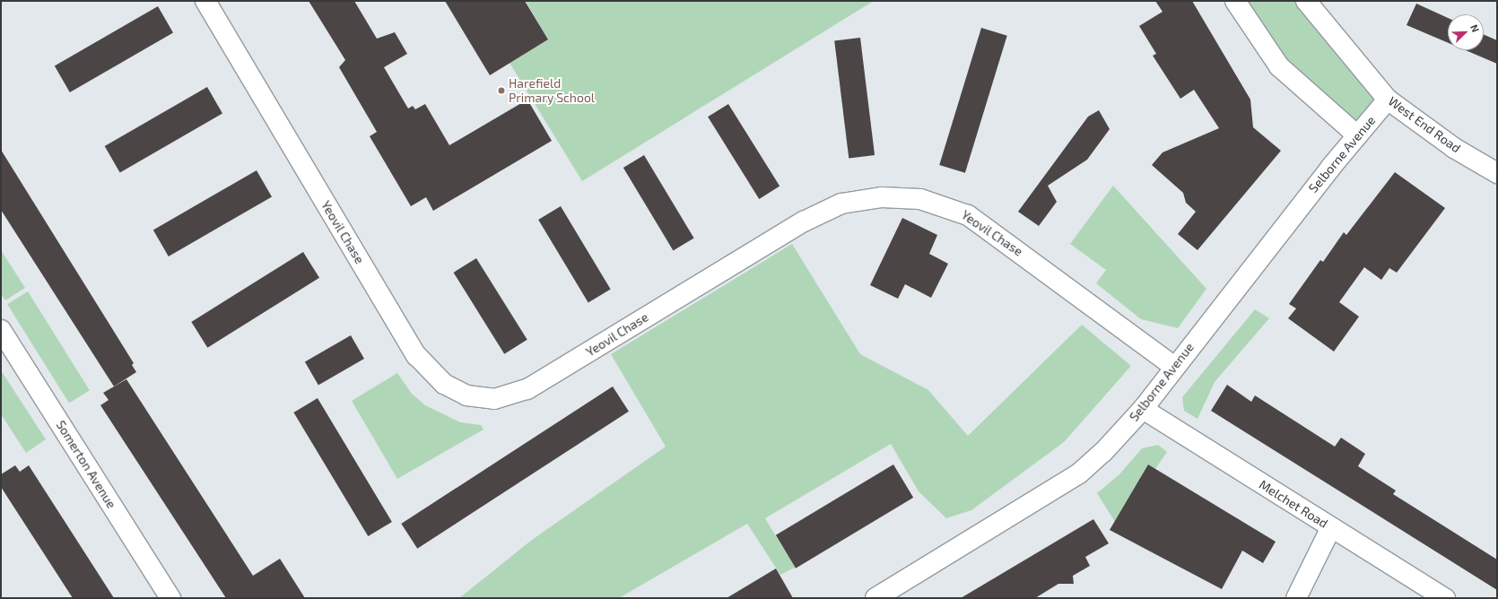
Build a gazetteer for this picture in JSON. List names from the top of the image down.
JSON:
{
  "streets": {
    "street": [
      "West End Road",
      "Selborne Avenue",
      "Yeovil Chase",
      "Somerton Avenue",
      "Melchet Road"
    ]
  },
  "crossings": [
    ["West End Road", "Selborne Avenue"],
    ["Selborne Avenue", "Yeovil Chase"],
    ["Selborne Avenue", "Melchet Road"]
  ],
  "places": ["Harefield Primary School"],
  "north": "top right"
}
